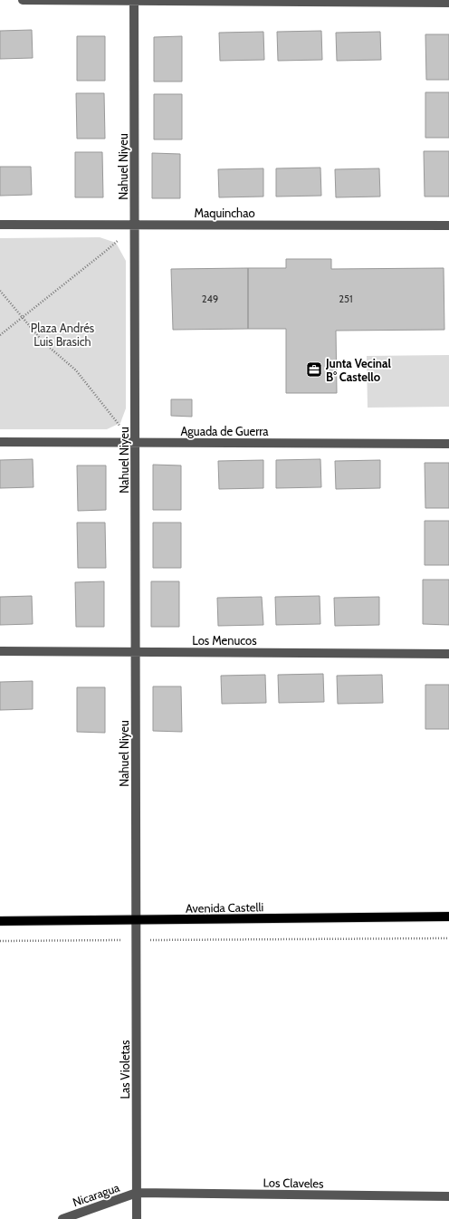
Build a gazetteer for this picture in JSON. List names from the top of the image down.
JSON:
{
  "streets": {
    "main road": ["Avenida Castelli"],
    "street": [
      "Nahuel Niyeu",
      "Maquinchao",
      "Aguada de Guerra",
      "Los Menucos",
      "Las Violetas",
      "Los Claveles",
      "Nicaragua"
    ]
  },
  "crossings": [
    ["Nahuel Niyeu", "Maquinchao"],
    ["Nahuel Niyeu", "Aguada de Guerra"],
    ["Nahuel Niyeu", "Los Menucos"],
    ["Nahuel Niyeu", "Avenida Castelli"],
    ["Nahuel Niyeu", "Las Violetas"],
    ["Avenida Castelli", "Las Violetas"],
    ["Las Violetas", "Los Claveles"],
    ["Las Violetas", "Nicaragua"],
    ["Los Claveles", "Nicaragua"]
  ],
  "parks": ["Plaza Andrés Luis Brasich"],
  "places": {
    "office": ["Junta Vecinal B° Castello"]
  },
  "house_numbers": ["249", "251"]
}
